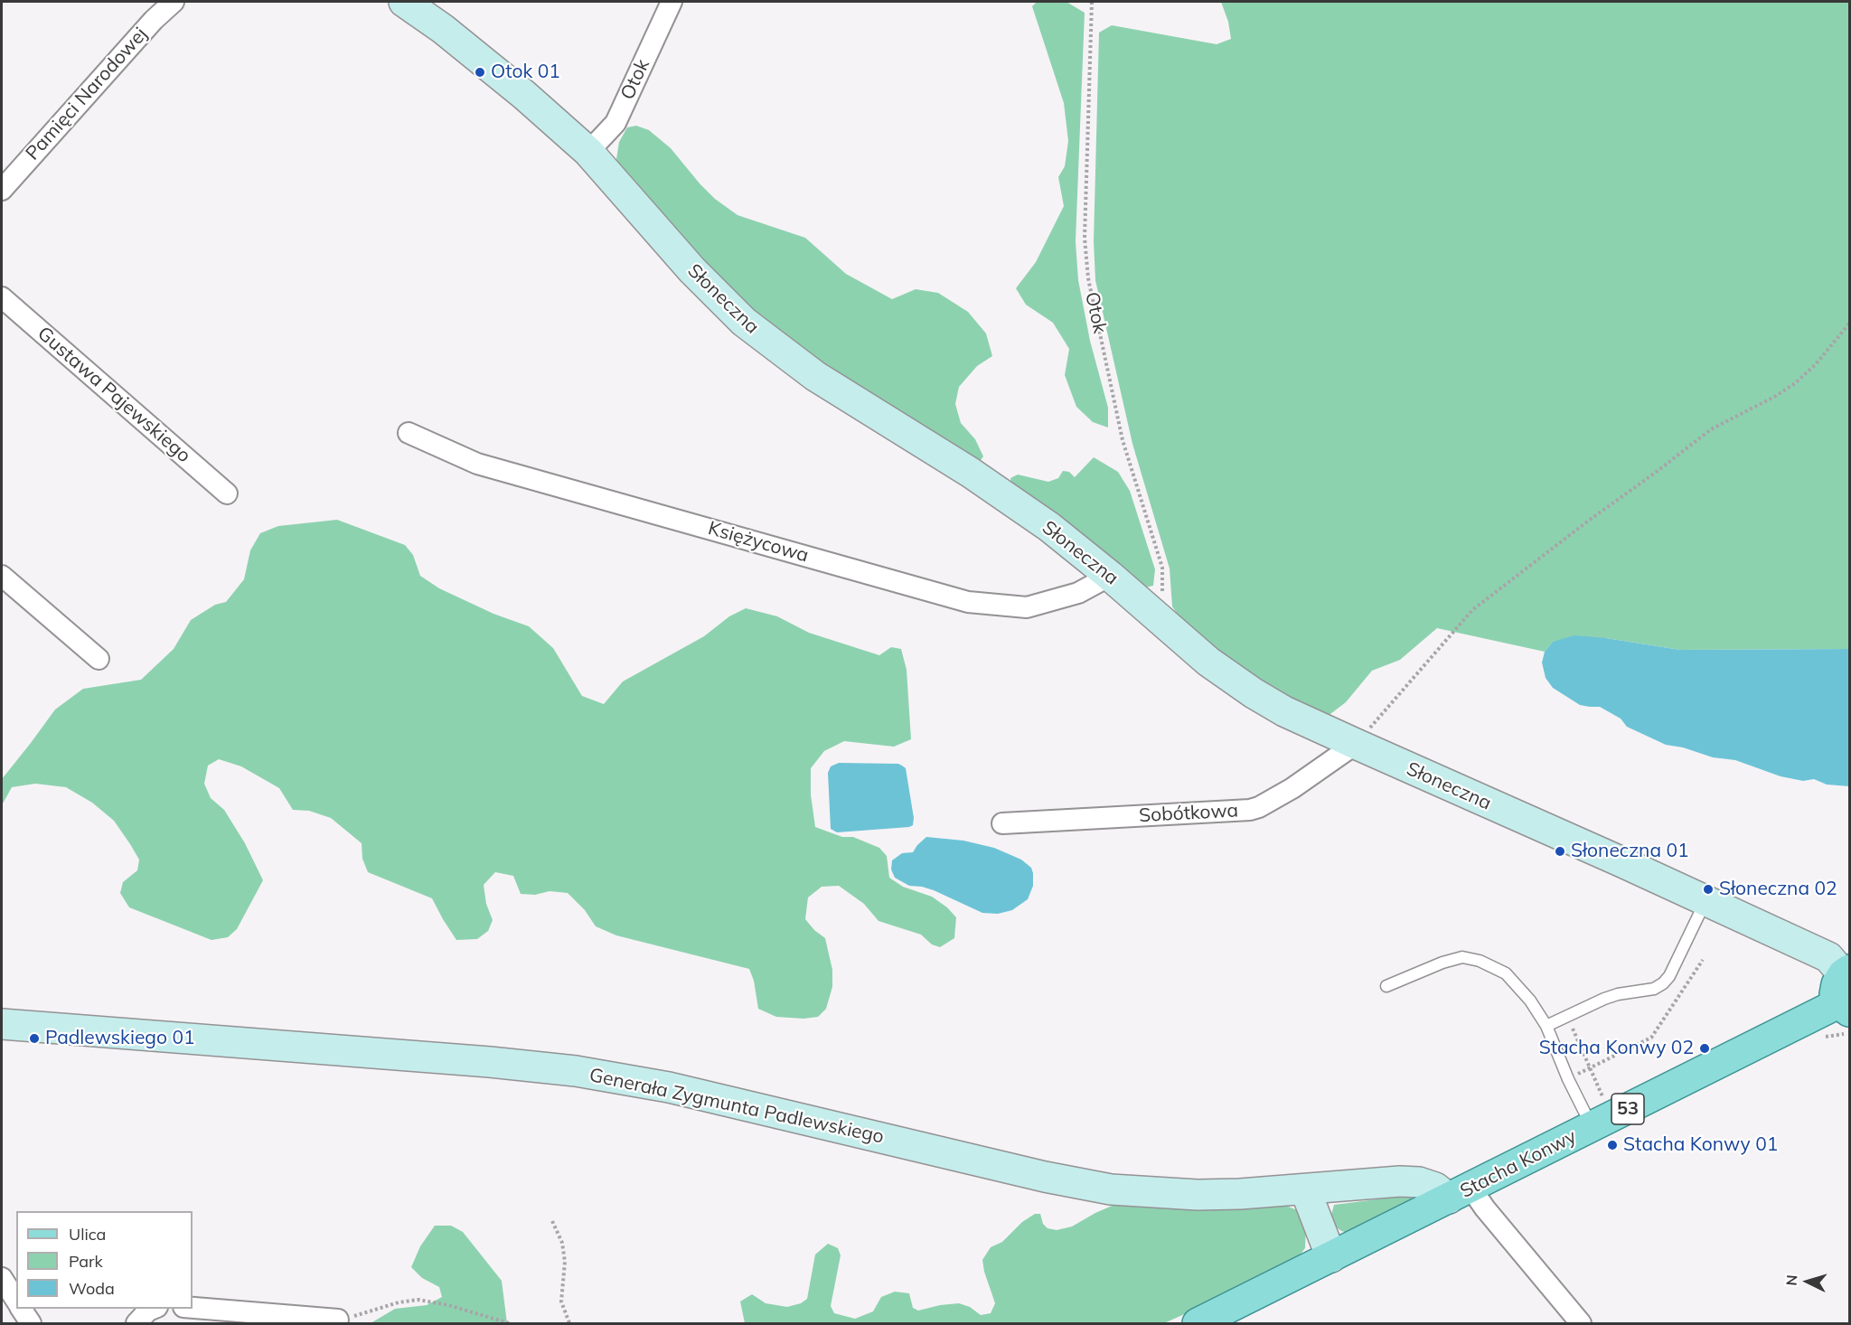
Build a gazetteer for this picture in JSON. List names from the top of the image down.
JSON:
{
  "streets": {
    "main road": ["53", "Stacha Konwy"],
    "street": [
      "Otok",
      "Pamięci Narodowej",
      "Słoneczna",
      "Gustawa Pajewskiego",
      "Księżycowa",
      "Sobótkowa",
      "Generała Zygmunta Padlewskiego"
    ]
  },
  "crossings": [
    ["Otok", "Słoneczna"],
    ["Słoneczna", "Księżycowa"],
    ["Słoneczna", "Sobótkowa"],
    ["Generała Zygmunta Padlewskiego", "Stacha Konwy"]
  ],
  "places": [
    "Otok 01",
    "Słoneczna 01",
    "Słoneczna 02",
    "Padlewskiego 01",
    "Stacha Konwy 02",
    "Stacha Konwy 01"
  ],
  "legend": ["Ulica", "Park", "Woda"],
  "north": "left"
}
